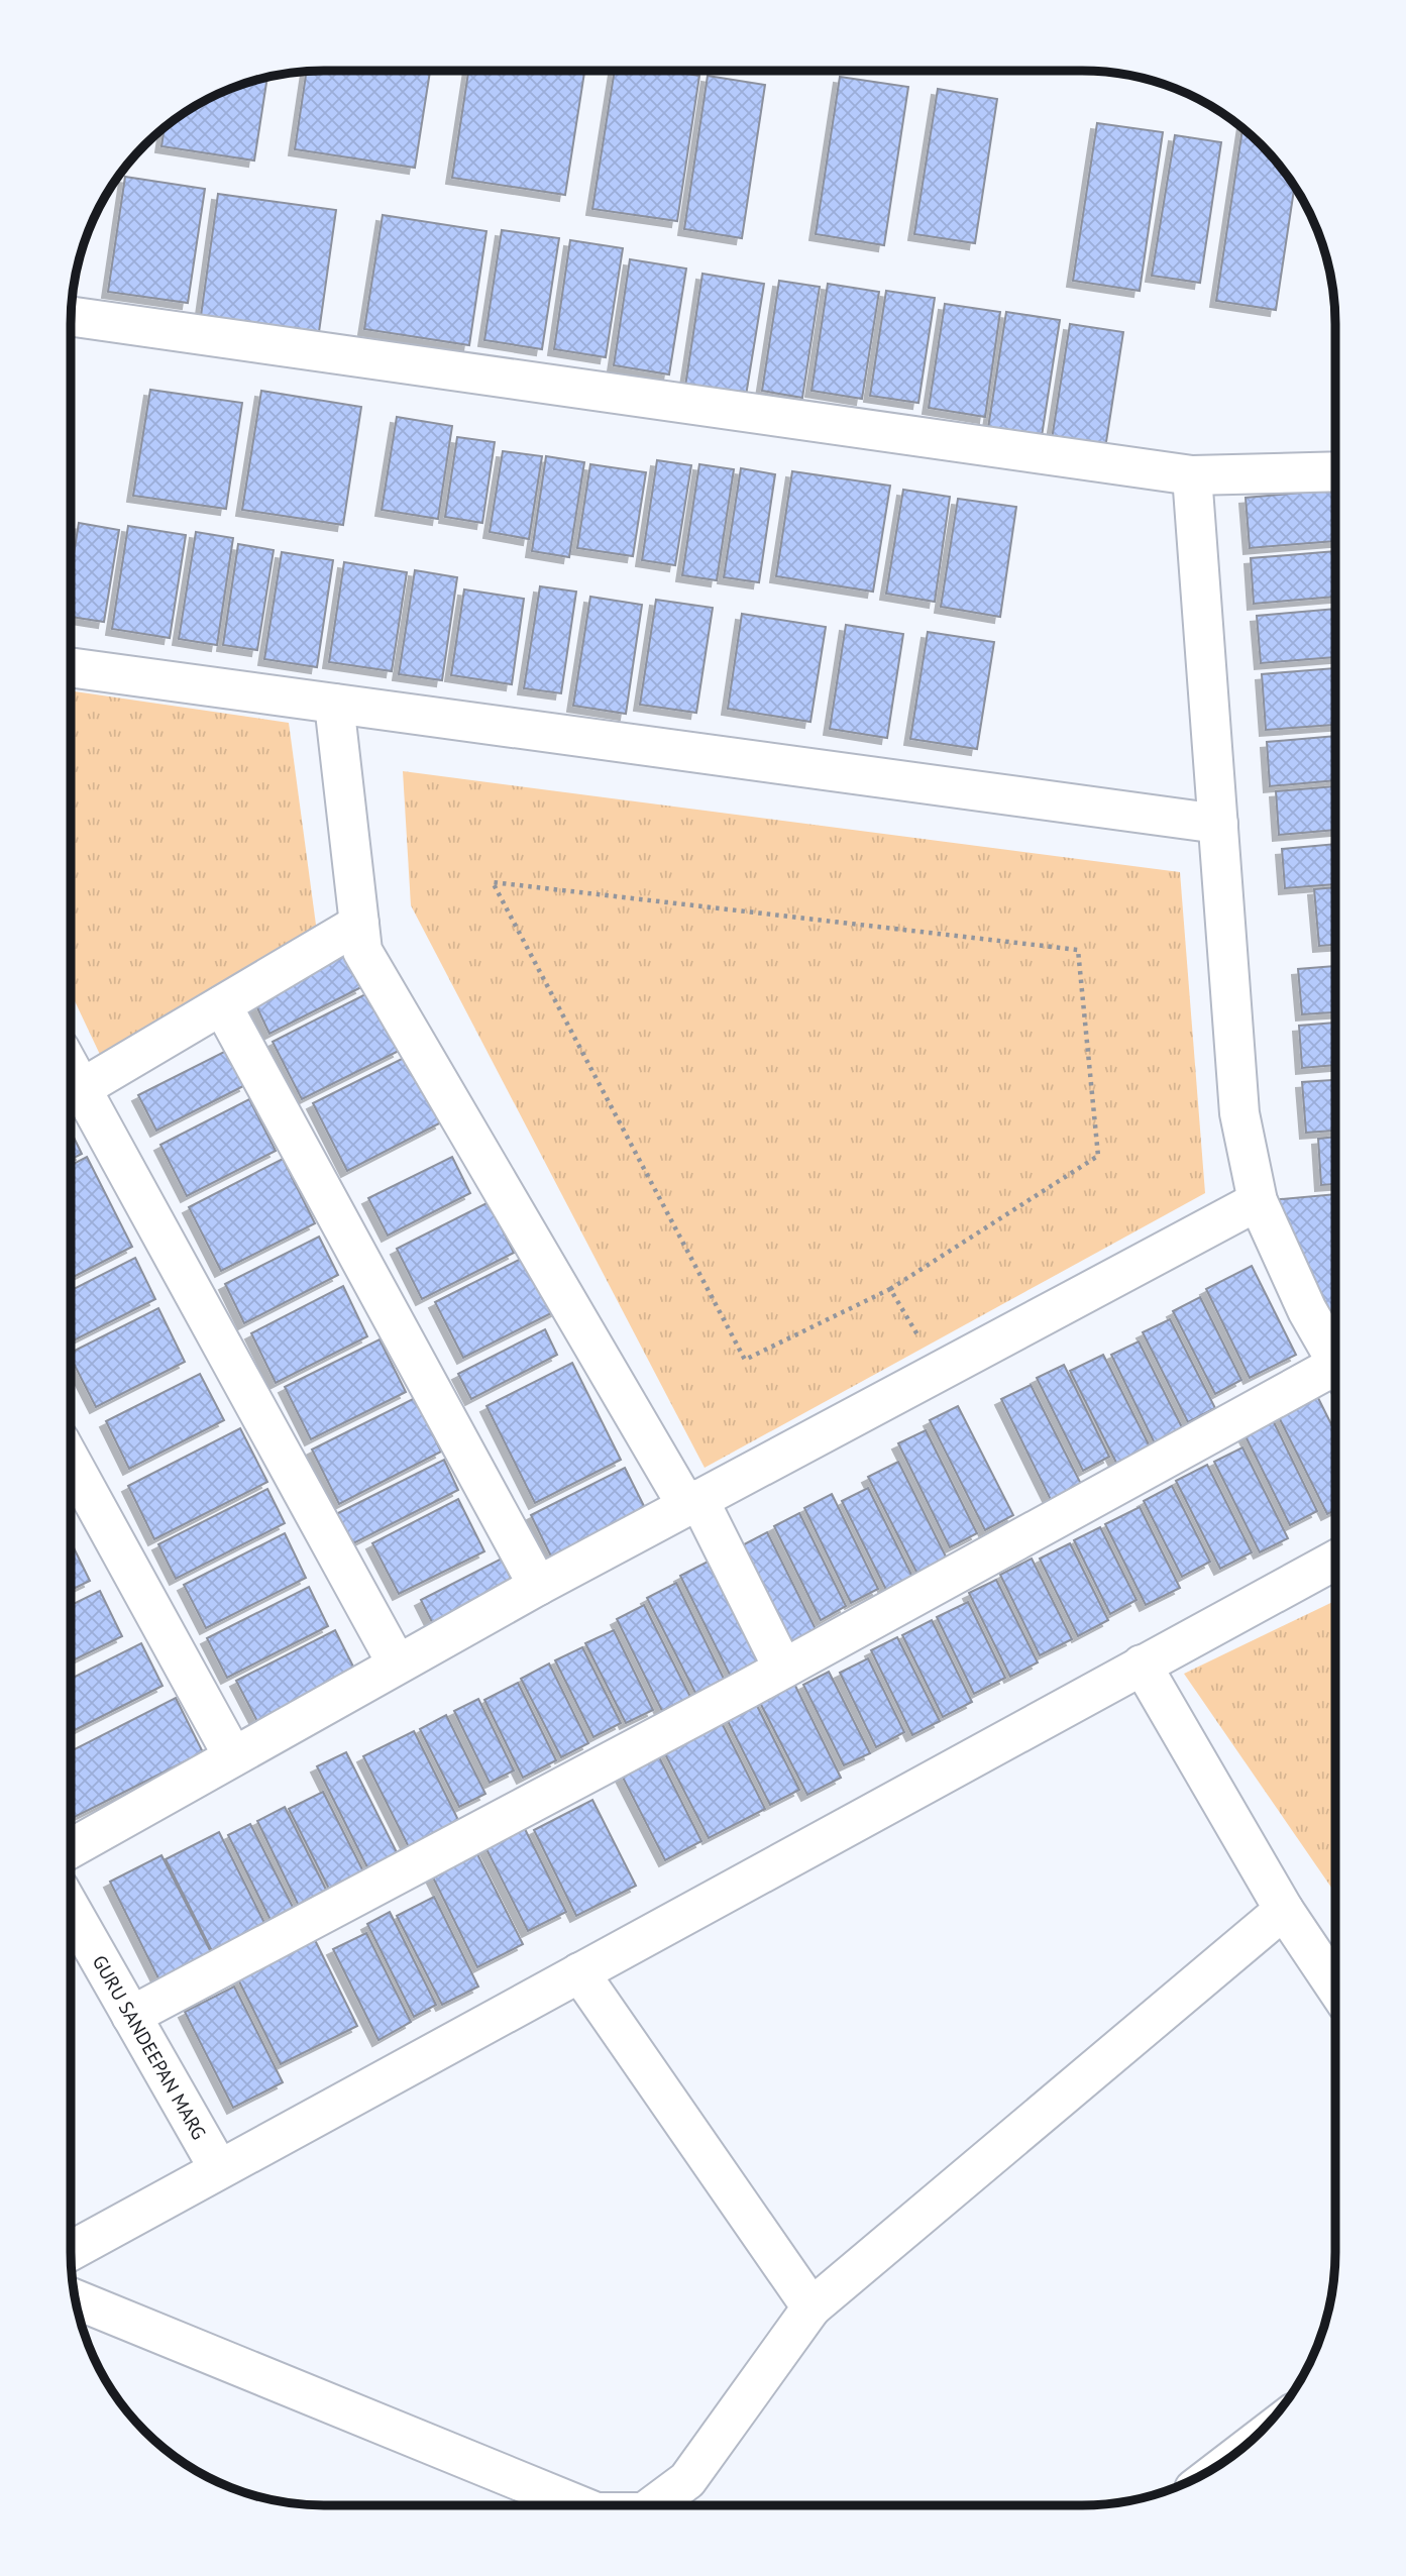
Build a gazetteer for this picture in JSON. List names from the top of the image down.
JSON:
{
  "streets": {
    "street": ["GURU SANDEEPAN MARG"]
  }
}
